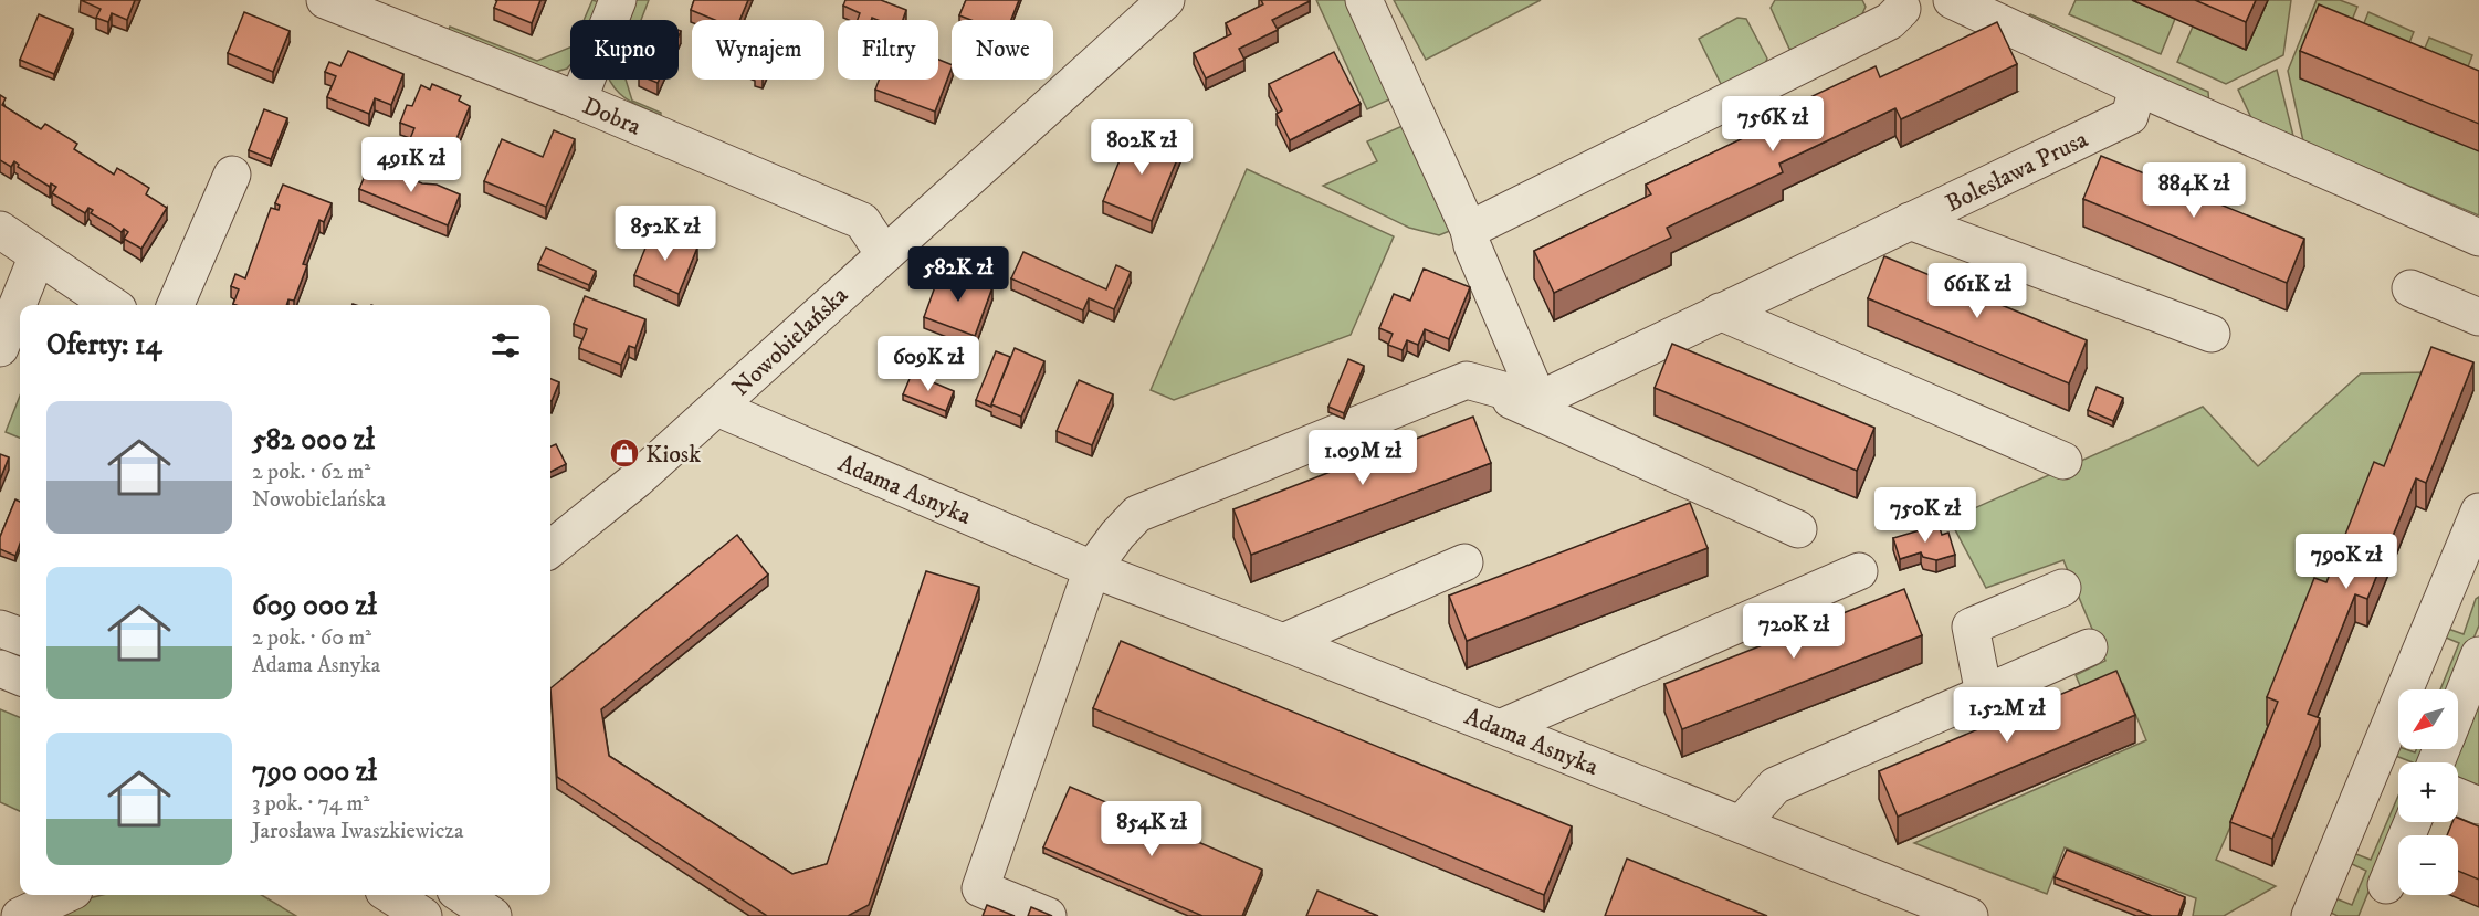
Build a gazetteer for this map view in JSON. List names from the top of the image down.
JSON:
{
  "streets": {
    "street": [
      "Dobra",
      "Bolesława Prusa",
      "Nowobielańska",
      "Adama Asnyka"
    ]
  },
  "crossings": [
    ["Dobra", "Nowobielańska"],
    ["Nowobielańska", "Adama Asnyka"]
  ],
  "places": {
    "shop": ["Kiosk"]
  },
  "north": "bottom left",
  "page": {
    "chip": [
      "Kupno",
      "Wynajem",
      "Filtry",
      "Nowe"
    ],
    "price": [
      "756K zł",
      "802K zł",
      "491K zł",
      "884K zł",
      "852K zł",
      "582K zł",
      "661K zł",
      "609K zł",
      "1.09M zł",
      "750K zł",
      "790K zł",
      "720K zł",
      "1.52M zł",
      "854K zł"
    ],
    "heading": "Oferty: 14",
    "list": [
      {
        "name": "582 000 zł",
        "note": "2 pok. · 62 m² · Nowobielańska"
      },
      {
        "name": "609 000 zł",
        "note": "2 pok. · 60 m² · Adama Asnyka"
      },
      {
        "name": "790 000 zł",
        "note": "3 pok. · 74 m² · Jarosława Iwaszkiewicza"
      }
    ],
    "map_buttons": ["+", "−"]
  }
}
